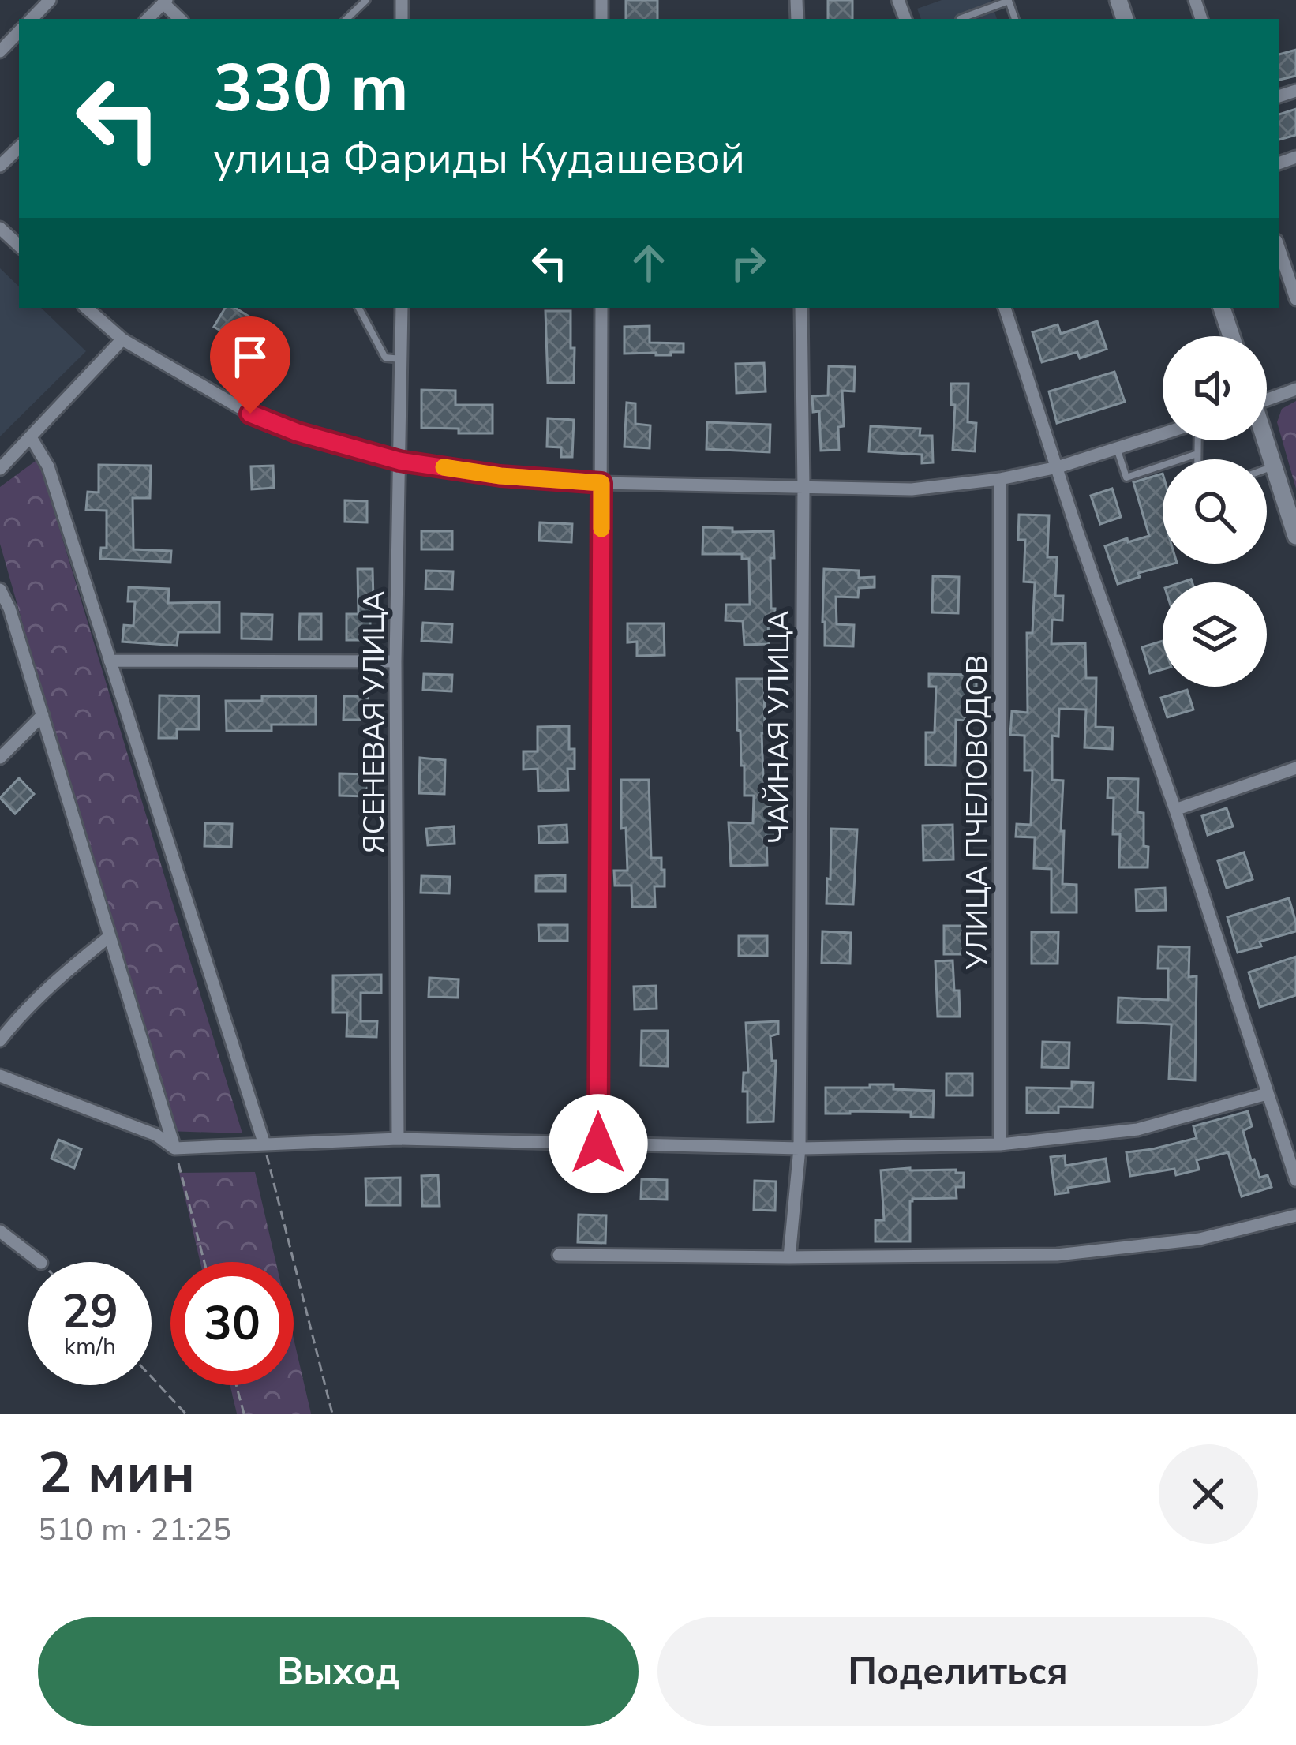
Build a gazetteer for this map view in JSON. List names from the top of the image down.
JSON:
{
  "streets": {
    "street": ["ЯСЕНЕВАЯ УЛИЦА", "ЧАЙНАЯ УЛИЦА", "УЛИЦА ПЧЕЛОВОДОВ"]
  },
  "page": {
    "turn": ["330 m", "улица Фариды Кудашевой"],
    "speed": "29 km/h",
    "limit": "30",
    "heading": ["2 мин", "510 m · 21:25"],
    "buttons": ["Выход", "Поделиться"]
  }
}
